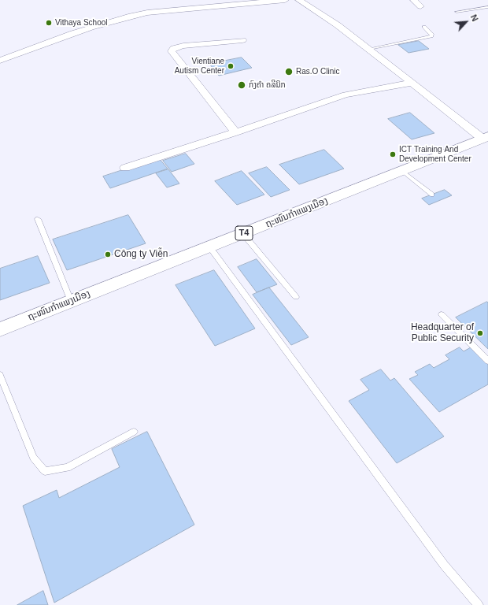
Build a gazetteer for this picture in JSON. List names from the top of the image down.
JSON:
{
  "streets": {
    "main road": ["ຖະໜົນກຳແພງເມືອງ", "T4"]
  },
  "places": [
    "Vithaya School",
    "Vientiane Autism Center",
    "Ras.O Clinic",
    "ກົງຄຳ ຄລີນິກ",
    "ICT Training And Development Center",
    "Công ty Viễn",
    "Headquarter of Public Security"
  ],
  "north": "top right"
}
